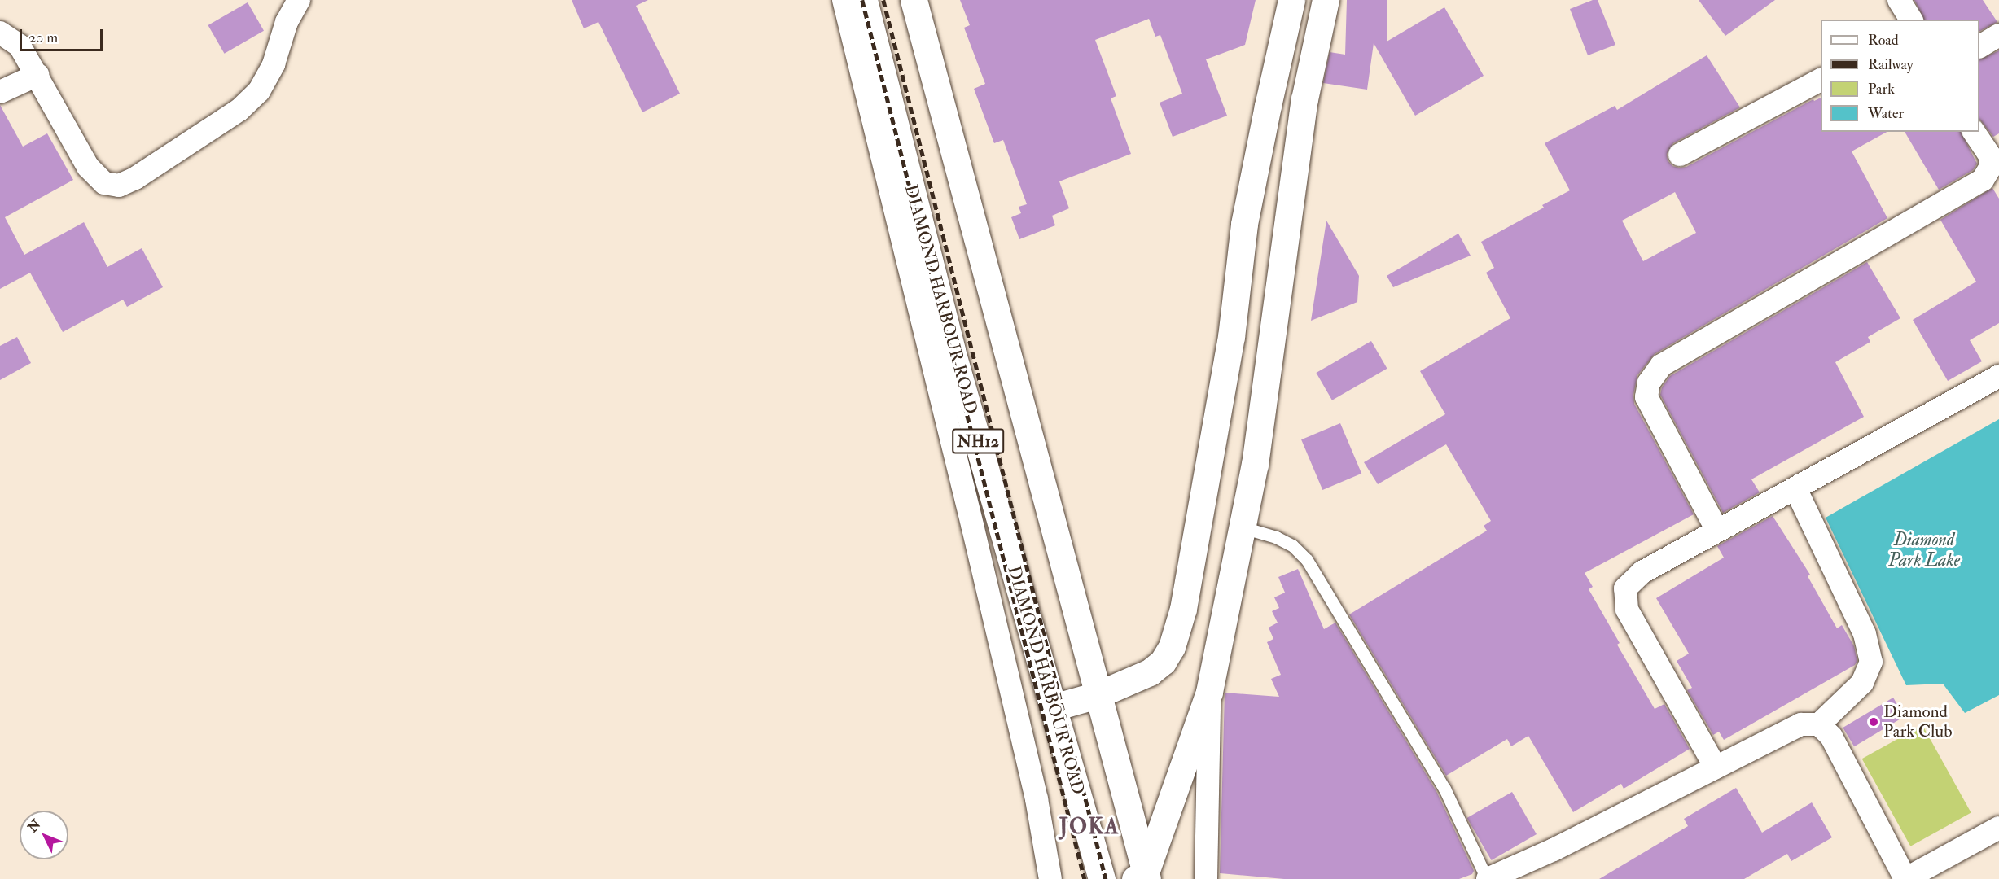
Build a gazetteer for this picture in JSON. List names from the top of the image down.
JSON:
{
  "streets": {
    "main road": ["DIAMOND HARBOUR ROAD", "NH12"]
  },
  "districts": ["JOKA"],
  "water": ["Diamond Park Lake"],
  "places": ["Diamond Park Club"],
  "legend": [
    "Road",
    "Railway",
    "Park",
    "Water"
  ],
  "scale_bar": "20 m",
  "north": "top left"
}
